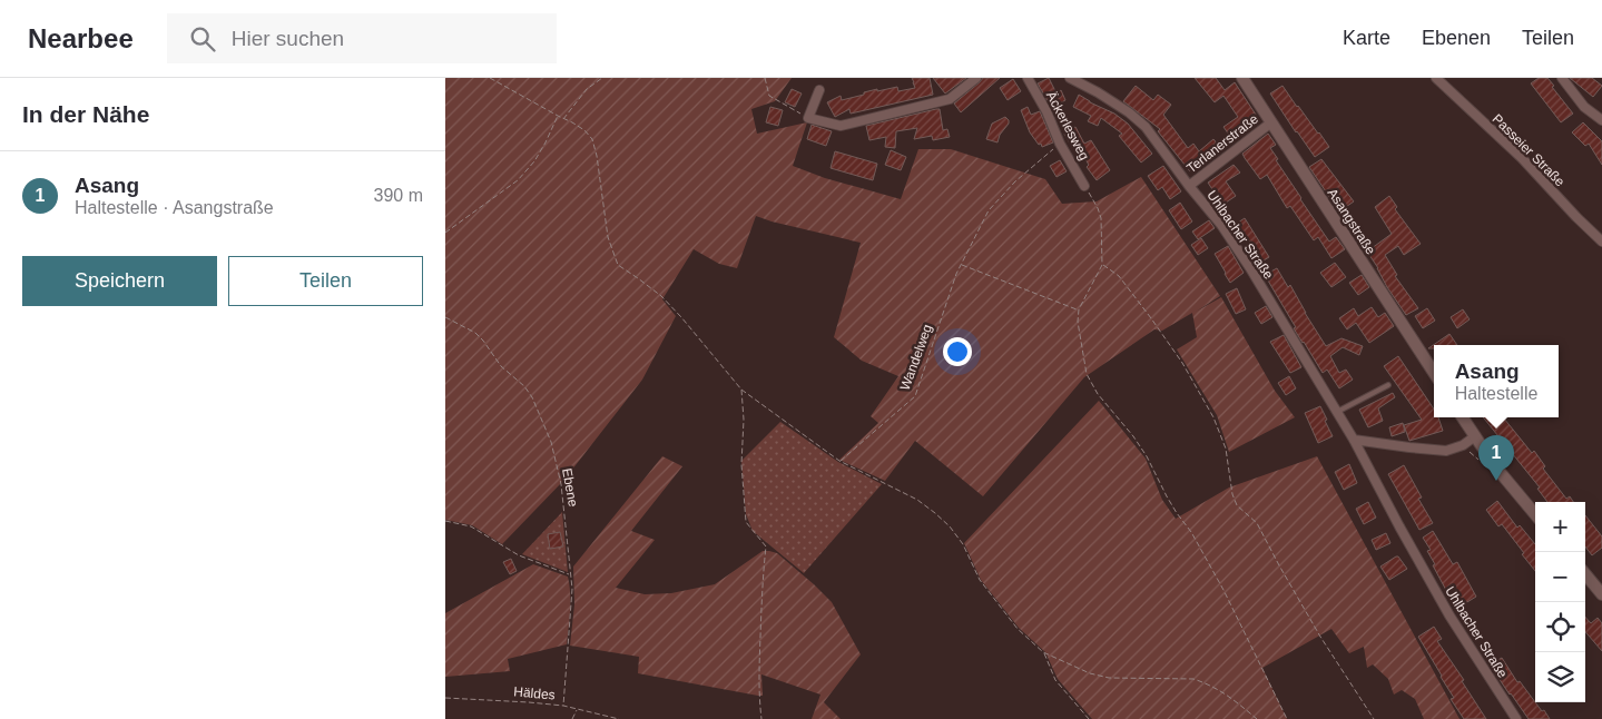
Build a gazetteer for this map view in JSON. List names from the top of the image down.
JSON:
{
  "streets": {
    "street": [
      "Äckerlesweg",
      "Terlanerstraße",
      "Passeier Straße",
      "Asangstraße",
      "Uhlbacher Straße"
    ],
    "path": ["Wandelweg", "Ebene", "Häldes"]
  },
  "crossings": [
    ["Äckerlesweg", "Wandelweg"],
    ["Terlanerstraße", "Asangstraße"],
    ["Terlanerstraße", "Uhlbacher Straße"],
    ["Ebene", "Häldes"]
  ],
  "page": {
    "header": "Nearbee",
    "search": "Hier suchen",
    "nav": ["Karte", "Ebenen", "Teilen"],
    "heading": "In der Nähe",
    "list": [
      {
        "mark": "1",
        "name": "Asang",
        "note": "Haltestelle · Asangstraße",
        "value": "390 m"
      }
    ],
    "buttons": ["Speichern", "Teilen"],
    "popup": ["Asang", "Haltestelle"],
    "pins": "1",
    "map_buttons": ["+", "−"]
  }
}
